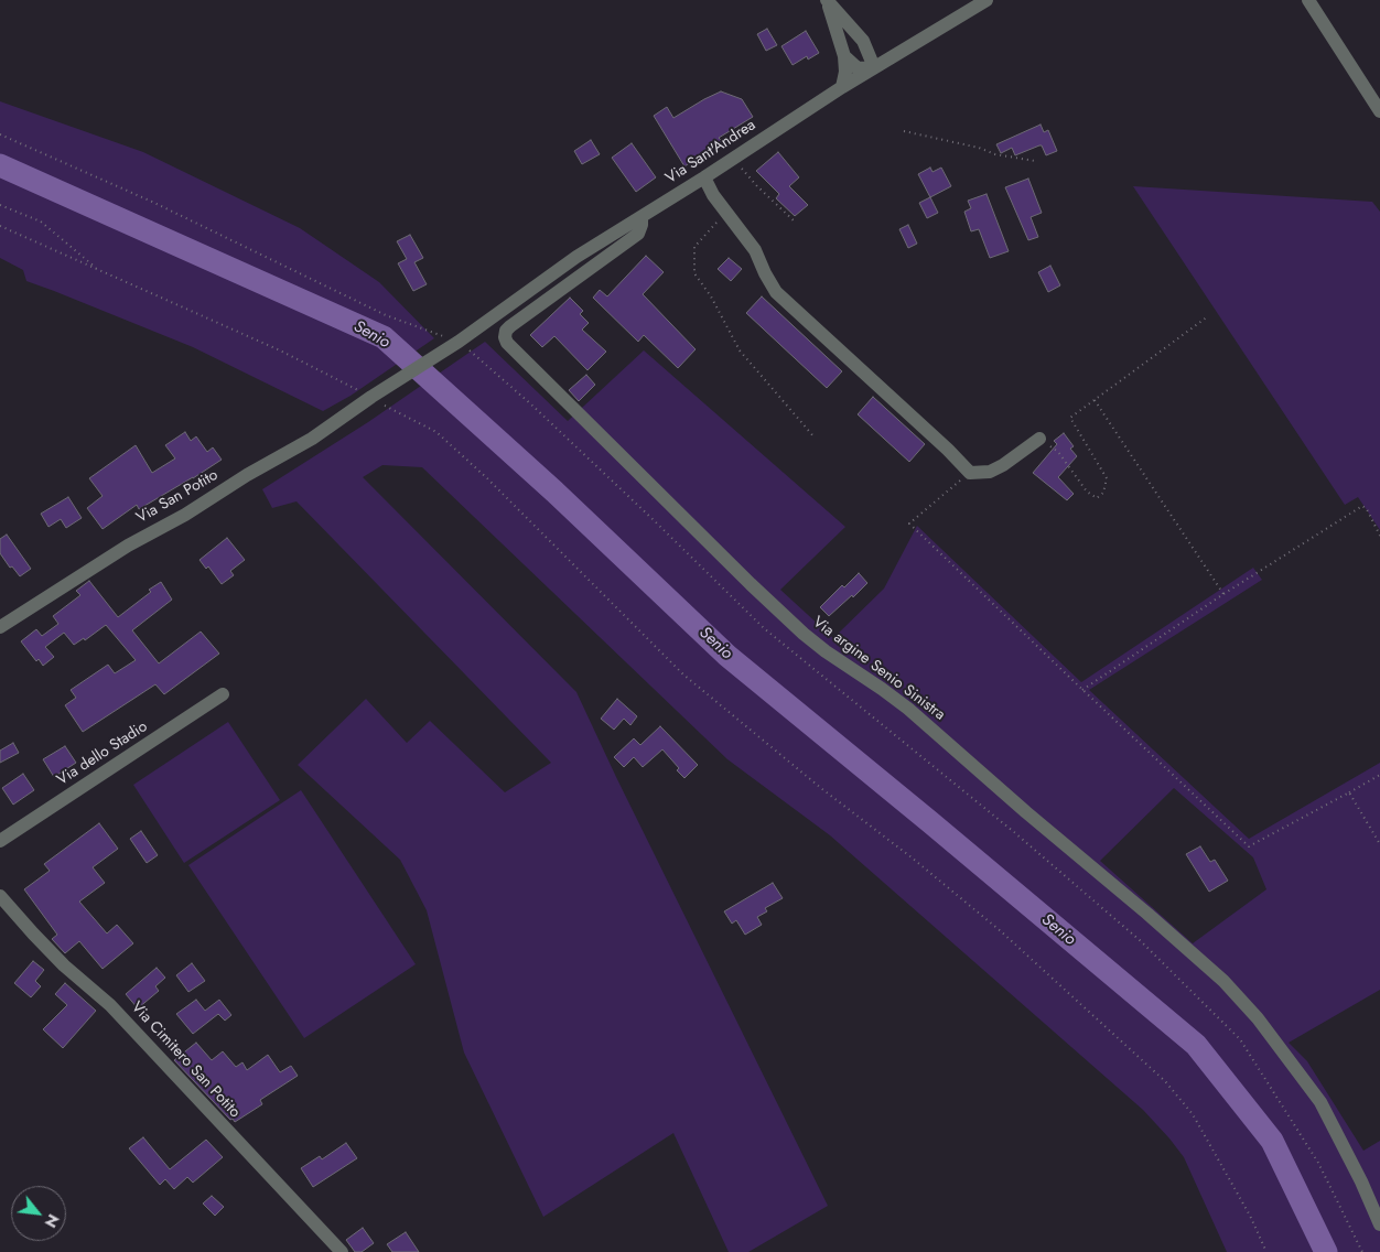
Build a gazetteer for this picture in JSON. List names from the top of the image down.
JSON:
{
  "streets": {
    "street": [
      "Via Sant'Andrea",
      "Via San Potito",
      "Via argine Senio Sinistra",
      "Via dello Stadio",
      "Via Cimitero San Potito"
    ]
  },
  "crossings": [
    ["Via Sant'Andrea", "Via San Potito"],
    ["Via Sant'Andrea", "Via argine Senio Sinistra"]
  ],
  "water": ["Senio"],
  "north": "bottom right"
}
